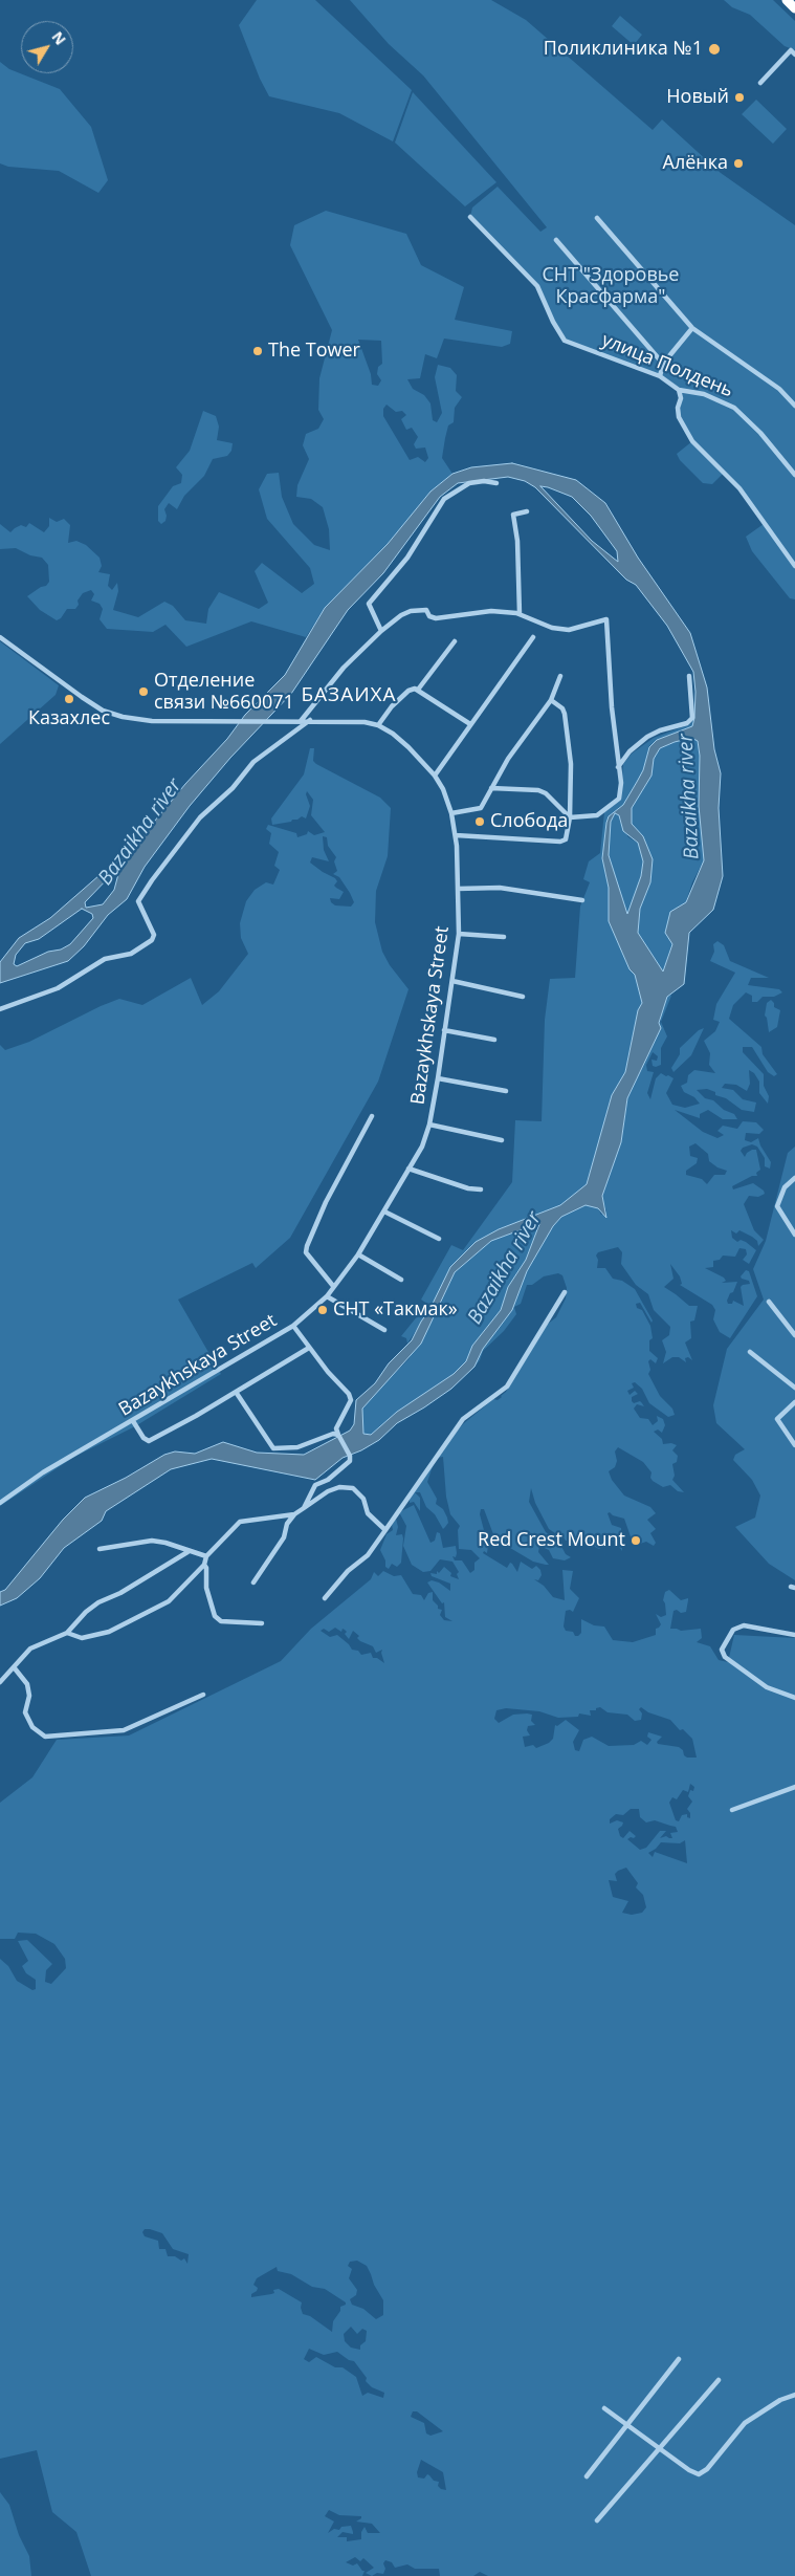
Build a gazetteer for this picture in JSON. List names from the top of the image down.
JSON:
{
  "streets": {
    "street": ["улица Полдень", "Bazaykhskaya Street"]
  },
  "districts": ["БАЗАИХА"],
  "water": ["Bazaikha river"],
  "parks": ["СНТ \"Здоровье Красфарма\""],
  "places": [
    "Поликлиника №1",
    "Новый",
    "Алёнка",
    "The Tower",
    "Отделение связи №660071",
    "Казахлес",
    "Слобода",
    "СНТ «Такмак»",
    "Red Crest Mount"
  ],
  "north": "top right"
}
